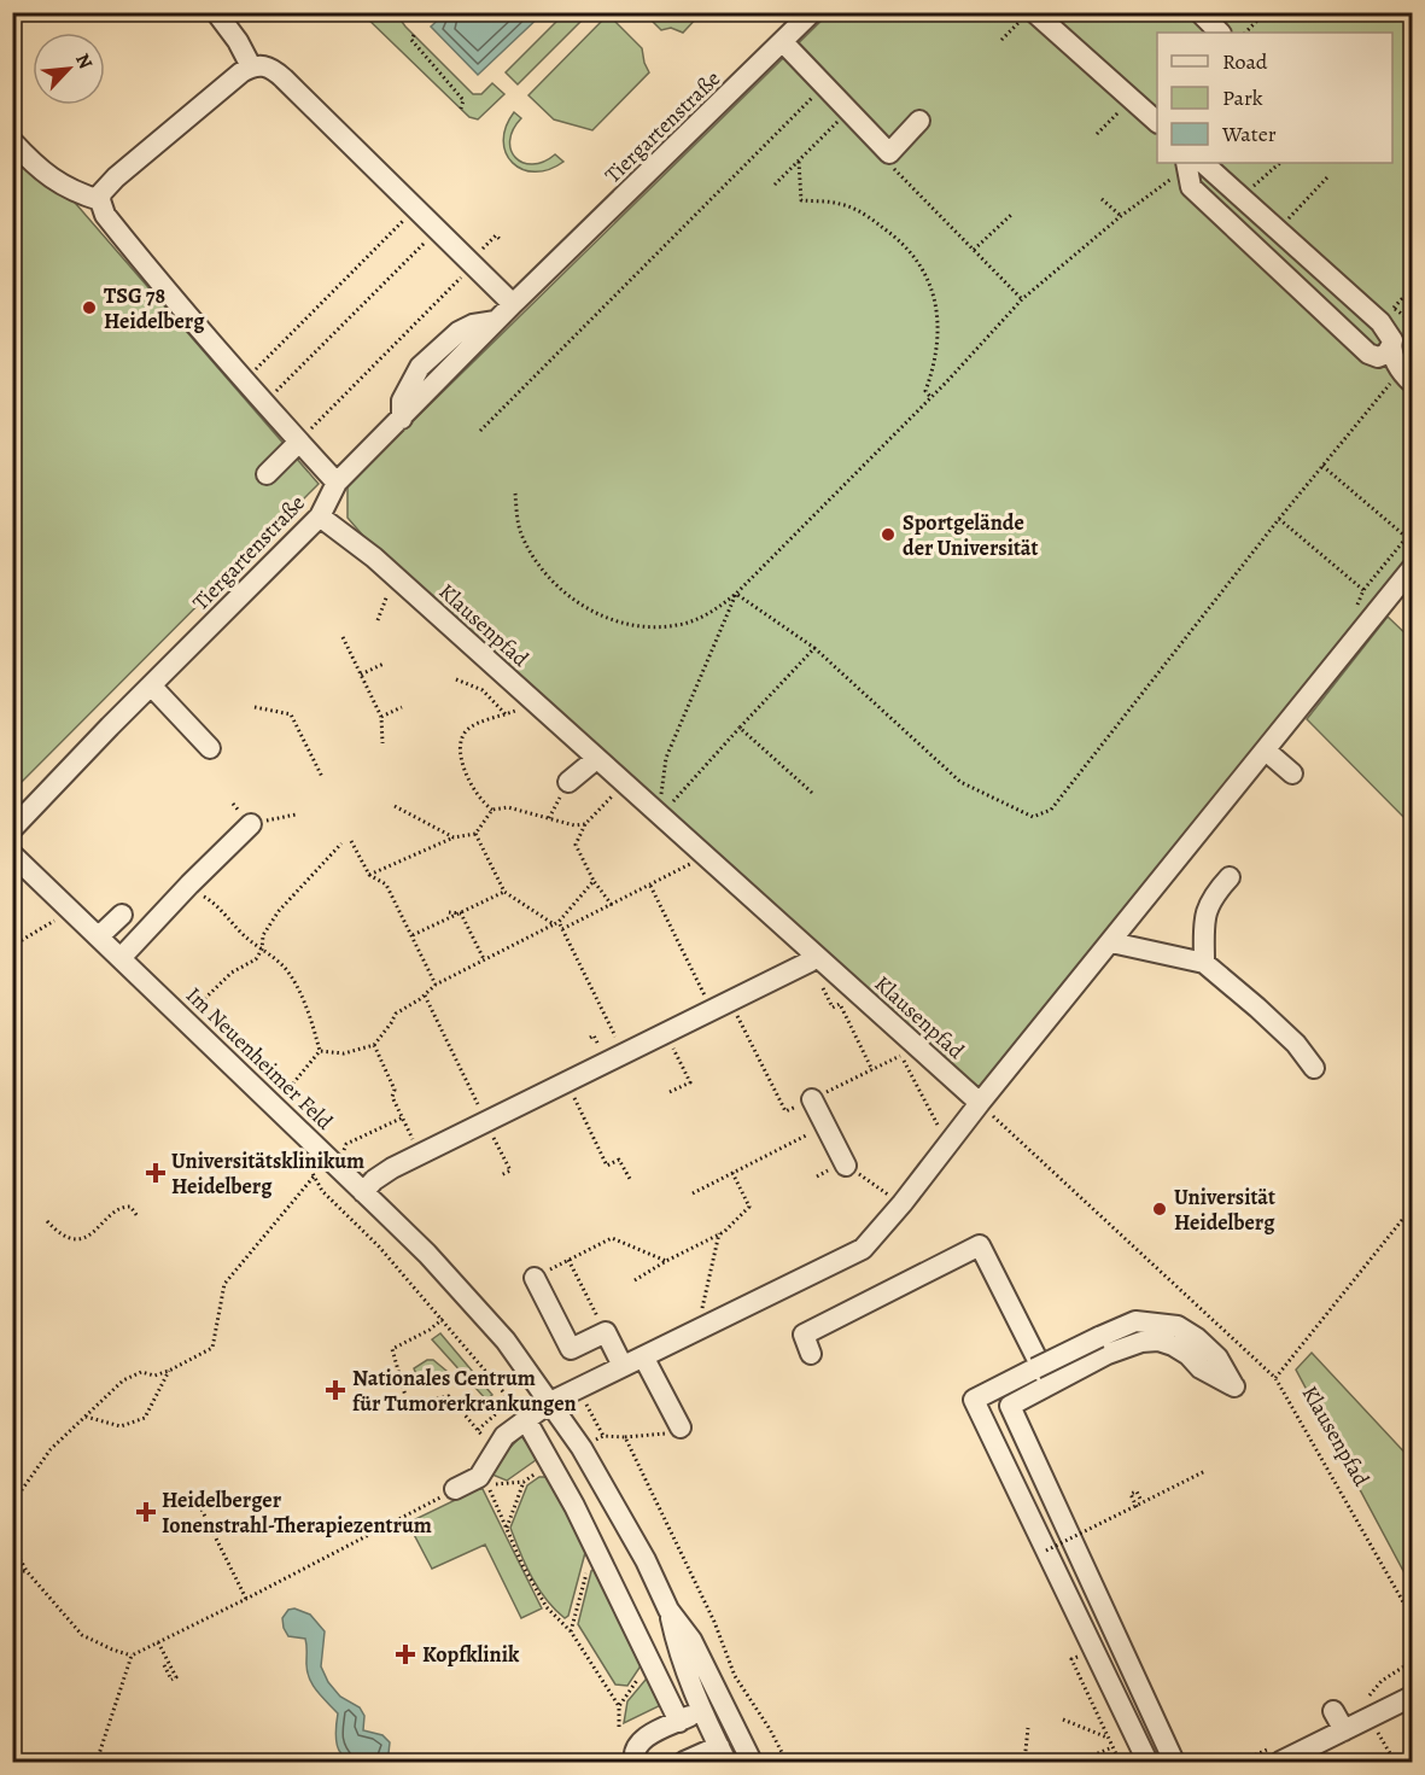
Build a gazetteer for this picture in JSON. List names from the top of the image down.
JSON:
{
  "streets": {
    "street": ["Tiergartenstraße", "Klausenpfad", "Im Neuenheimer Feld"]
  },
  "crossings": [
    ["Tiergartenstraße", "Klausenpfad"]
  ],
  "places": {
    "other": ["TSG 78 Heidelberg", "Sportgelände der Universität", "Universität Heidelberg"],
    "health": [
      "Universitätsklinikum Heidelberg",
      "Nationales Centrum für Tumorerkrankungen",
      "Heidelberger Ionenstrahl-Therapiezentrum",
      "Kopfklinik"
    ]
  },
  "legend": ["Road", "Park", "Water"],
  "north": "top right"
}
